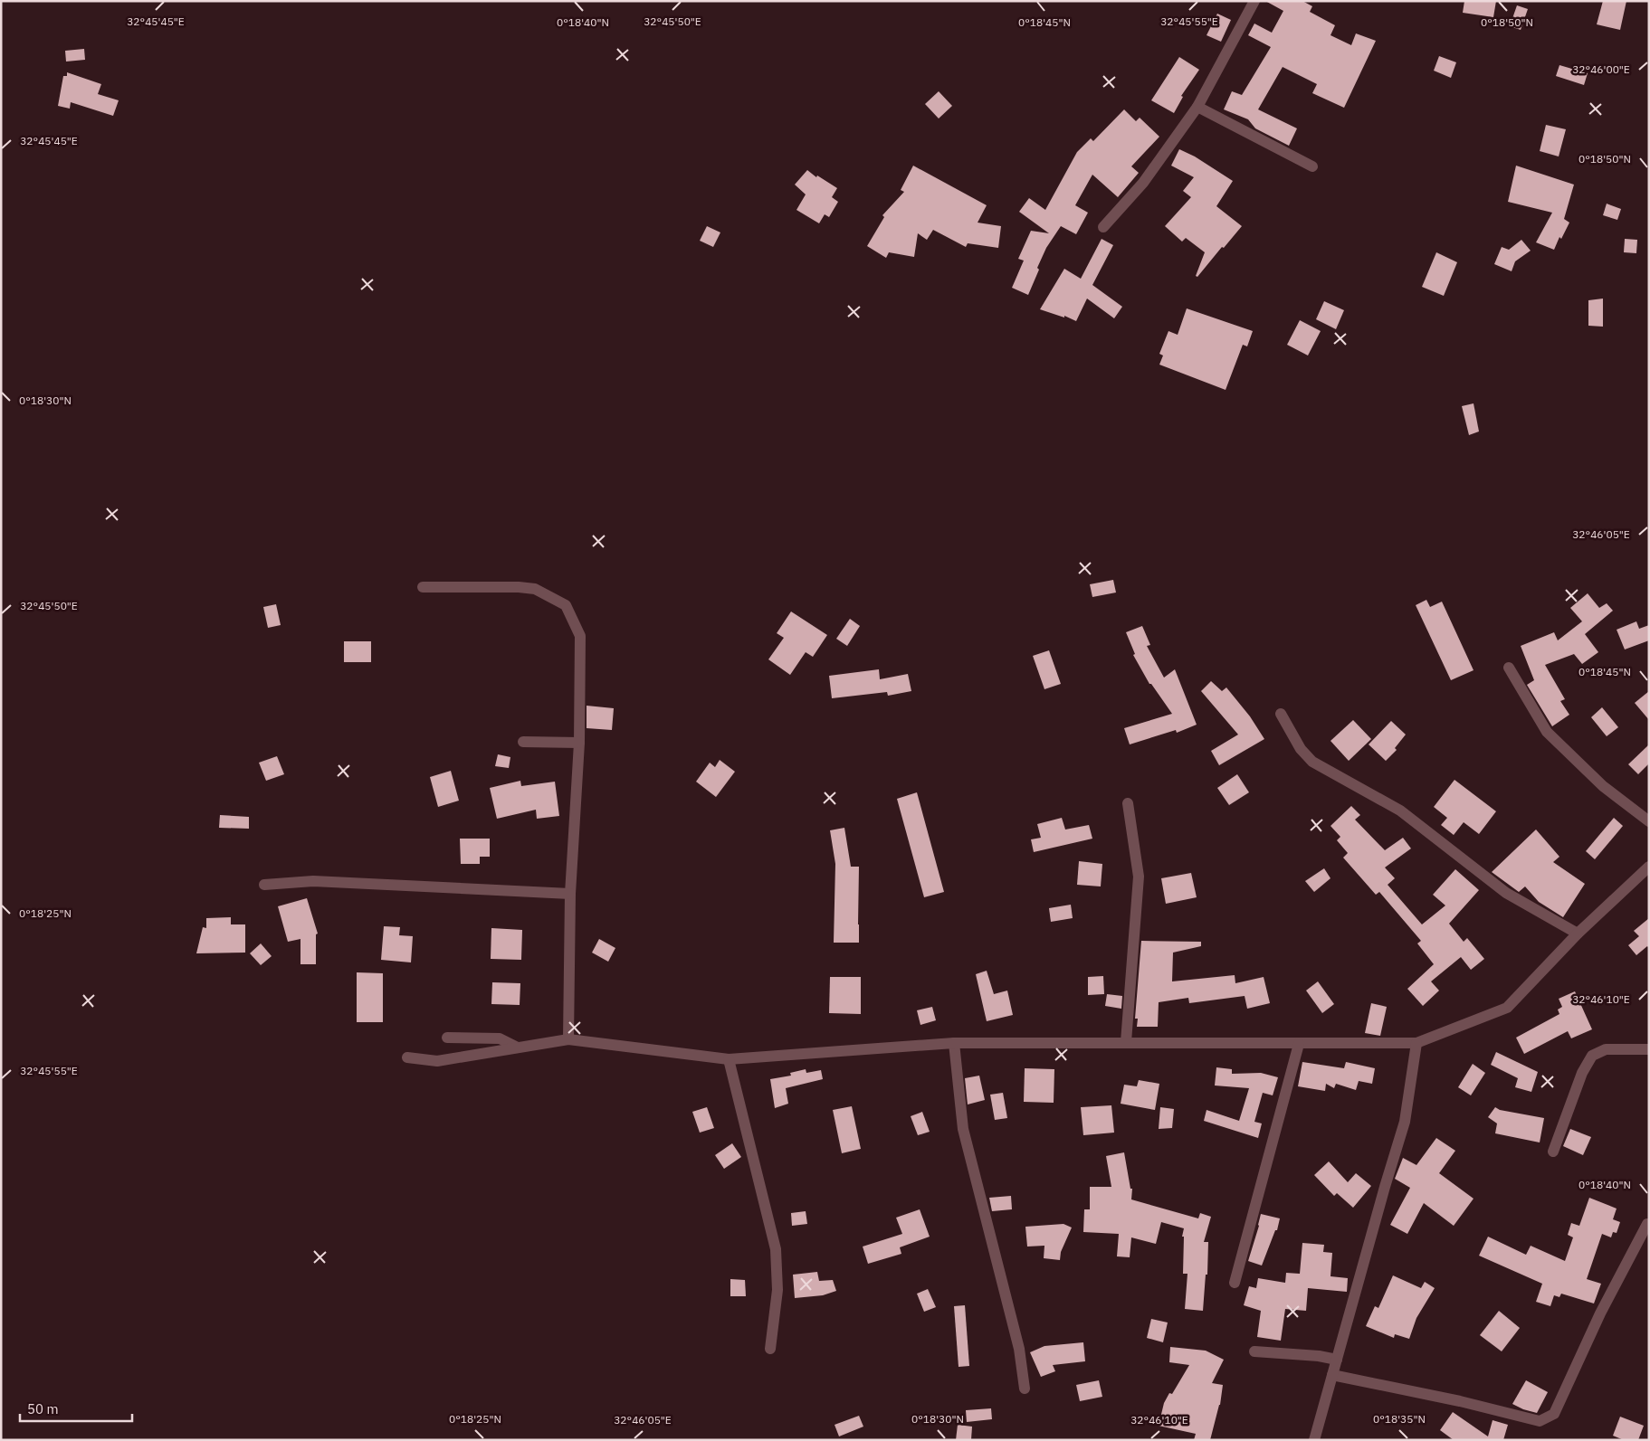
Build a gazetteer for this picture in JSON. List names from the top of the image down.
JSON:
{
  "scale_bar": "50 m",
  "coordinates": [
    "32°45'45\"E",
    "32°45'50\"E",
    "32°45'55\"E",
    "0°18'40\"N",
    "0°18'45\"N",
    "0°18'50\"N",
    "32°46'00\"E",
    "0°18'30\"N",
    "32°46'05\"E",
    "0°18'25\"N",
    "32°46'10\"E",
    "0°18'35\"N"
  ]
}
